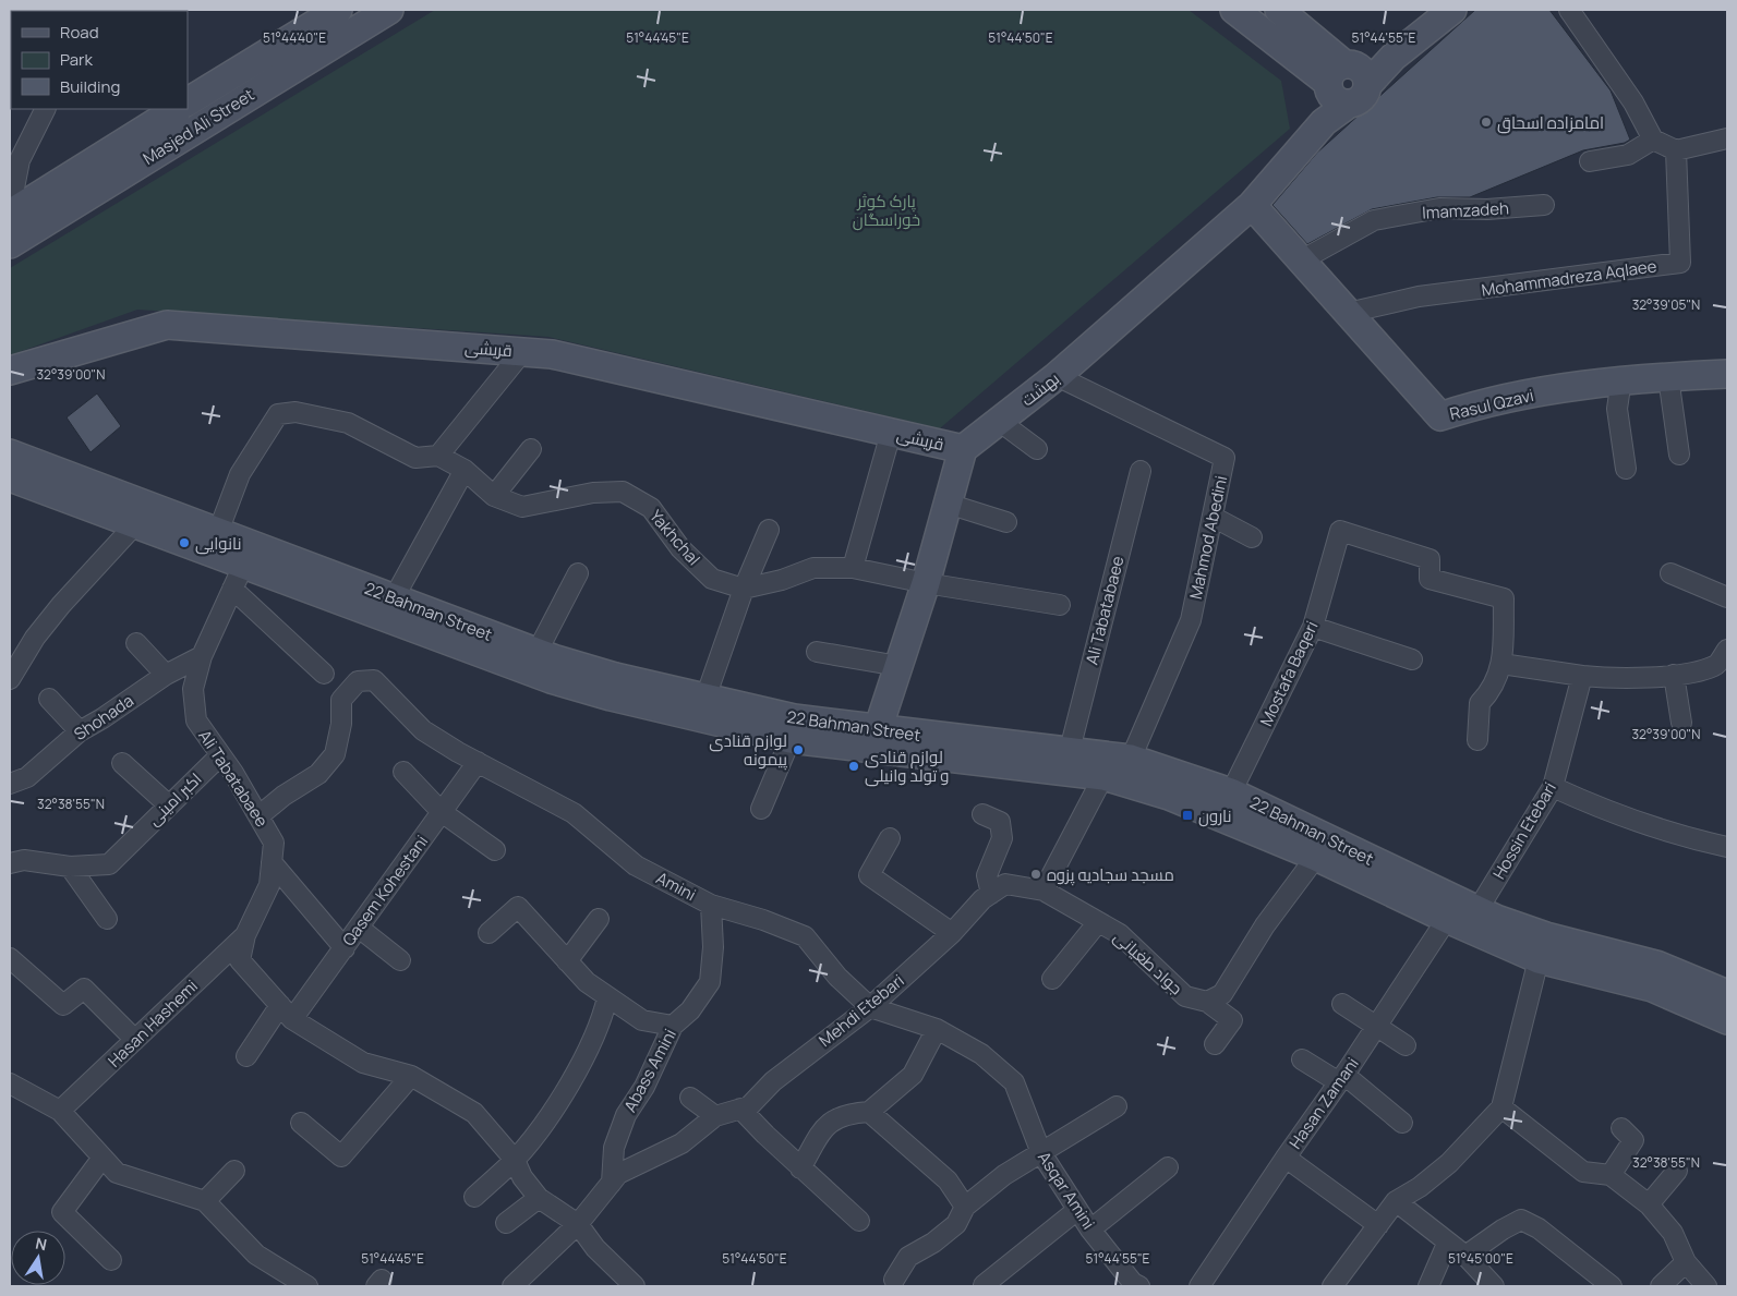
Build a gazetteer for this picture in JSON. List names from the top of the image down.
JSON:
{
  "streets": {
    "main road": [
      "Masjed Ali Street",
      "قریشی",
      "بهشت",
      "Rasul Qzavi",
      "22 Bahman Street"
    ],
    "street": [
      "Imamzadeh",
      "Mohammadreza Aqlaee",
      "Yakhchal",
      "Mahmod Abedini",
      "Ali Tabatabaee",
      "Mostafa Baqeri",
      "Shohada",
      "اکبر امینی",
      "Hossin Etebari",
      "Amini",
      "Qasem Kohestani",
      "جواد طغیانی",
      "Mehdi Etebari",
      "Hasan Hashemi",
      "Abass Amini",
      "Hasan Zamani",
      "Asqar Amini"
    ]
  },
  "crossings": [
    ["Imamzadeh", "Rasul Qzavi"],
    ["Mohammadreza Aqlaee", "Rasul Qzavi"],
    ["قریشی", "بهشت"],
    ["بهشت", "Rasul Qzavi"],
    ["بهشت", "Mahmod Abedini"],
    ["Yakhchal", "22 Bahman Street"],
    ["Mahmod Abedini", "22 Bahman Street"],
    ["Ali Tabatabaee", "22 Bahman Street"],
    ["Ali Tabatabaee", "Shohada"],
    ["Ali Tabatabaee", "اکبر امینی"],
    ["Ali Tabatabaee", "Amini"],
    ["Ali Tabatabaee", "Qasem Kohestani"],
    ["Ali Tabatabaee", "Mehdi Etebari"],
    ["Ali Tabatabaee", "Hasan Hashemi"],
    ["22 Bahman Street", "Mostafa Baqeri"],
    ["22 Bahman Street", "Hossin Etebari"],
    ["22 Bahman Street", "Hasan Zamani"],
    ["Amini", "Qasem Kohestani"],
    ["Amini", "Mehdi Etebari"],
    ["Amini", "Abass Amini"],
    ["Amini", "Asqar Amini"],
    ["جواد طغیانی", "Mehdi Etebari"],
    ["Mehdi Etebari", "Abass Amini"],
    ["Mehdi Etebari", "Asqar Amini"]
  ],
  "parks": ["پارک کوثر خوراسگان"],
  "places": {
    "other": [
      "امامزاده اسحاق",
      "نانوایی",
      "لوازم قنادی پیمونه",
      "لوازم قنادی و تولد وانیلی",
      "مسجد سجادیه پزوه"
    ],
    "transit": ["نارون"]
  },
  "legend": ["Road", "Park", "Building"],
  "north": "top",
  "coordinates": [
    "51°44'40\"E",
    "51°44'45\"E",
    "51°44'50\"E",
    "51°44'55\"E",
    "32°39'05\"N",
    "32°39'00\"N",
    "32°38'55\"N",
    "51°45'00\"E"
  ]
}
